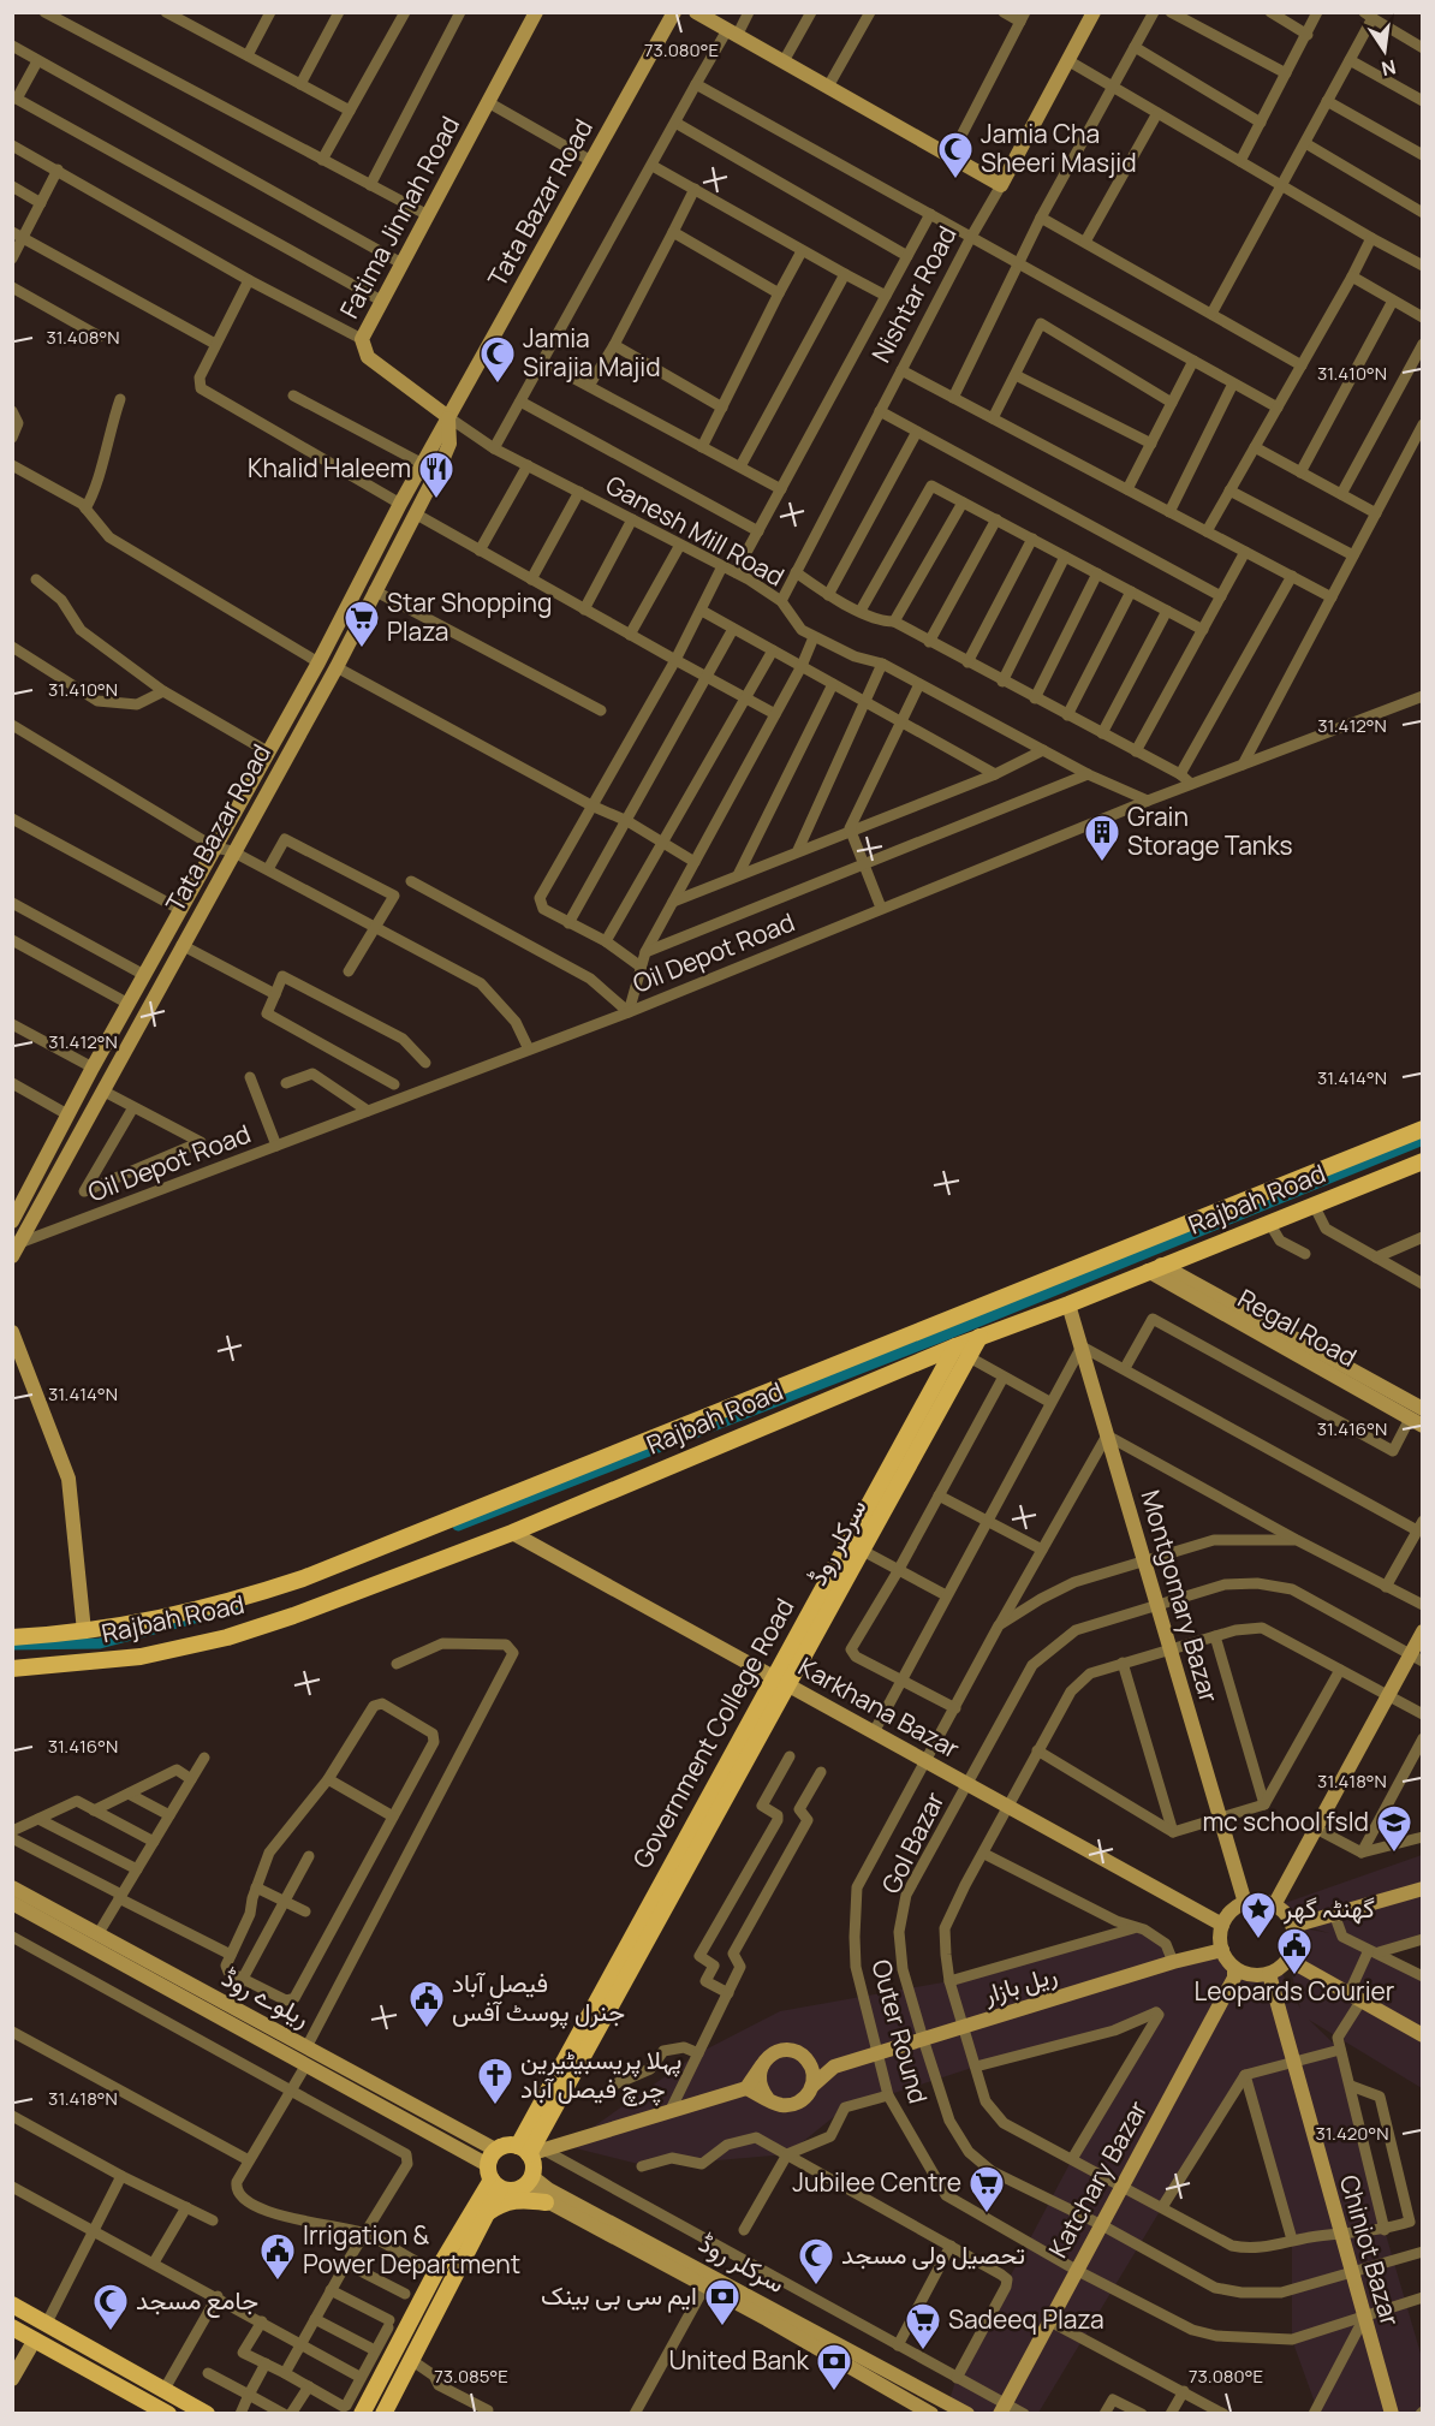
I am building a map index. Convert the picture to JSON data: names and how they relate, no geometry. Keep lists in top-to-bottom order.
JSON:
{
  "streets": {
    "main road": ["Rajbah Road", "سرکلر روڈ", "Government College Road"],
    "street": [
      "Tata Bazar Road",
      "Fatima Jinnah Road",
      "Nishtar Road",
      "Ganesh Mill Road",
      "Oil Depot Road",
      "Regal Road",
      "Montgomary Bazar",
      "Karkhana Bazar",
      "Gol Bazar",
      "ریل بازار",
      "ریلوے روڈ",
      "Outer Round",
      "Katchary Bazar",
      "Chiniot Bazar"
    ]
  },
  "crossings": [
    ["Tata Bazar Road", "Fatima Jinnah Road"],
    ["Tata Bazar Road", "Ganesh Mill Road"],
    ["Tata Bazar Road", "Oil Depot Road"],
    ["Fatima Jinnah Road", "Ganesh Mill Road"],
    ["Nishtar Road", "Ganesh Mill Road"],
    ["Ganesh Mill Road", "Oil Depot Road"],
    ["Rajbah Road", "Regal Road"],
    ["Rajbah Road", "سرکلر روڈ"],
    ["Rajbah Road", "Montgomary Bazar"],
    ["Rajbah Road", "Karkhana Bazar"],
    ["Rajbah Road", "Government College Road"],
    ["سرکلر روڈ", "Karkhana Bazar"],
    ["سرکلر روڈ", "Government College Road"],
    ["Montgomary Bazar", "Karkhana Bazar"],
    ["Montgomary Bazar", "Gol Bazar"],
    ["Montgomary Bazar", "ریل بازار"],
    ["Montgomary Bazar", "Outer Round"],
    ["Montgomary Bazar", "Katchary Bazar"],
    ["Montgomary Bazar", "Chiniot Bazar"],
    ["Karkhana Bazar", "Government College Road"],
    ["Karkhana Bazar", "Gol Bazar"],
    ["Karkhana Bazar", "ریل بازار"],
    ["Karkhana Bazar", "Outer Round"],
    ["Karkhana Bazar", "Katchary Bazar"],
    ["Karkhana Bazar", "Chiniot Bazar"],
    ["Gol Bazar", "ریل بازار"],
    ["Gol Bazar", "Katchary Bazar"],
    ["Gol Bazar", "Chiniot Bazar"],
    ["ریل بازار", "Outer Round"],
    ["ریل بازار", "Katchary Bazar"],
    ["ریل بازار", "Chiniot Bazar"],
    ["Outer Round", "Katchary Bazar"],
    ["Outer Round", "Chiniot Bazar"],
    ["Katchary Bazar", "Chiniot Bazar"]
  ],
  "places": {
    "mosque": [
      "Jamia Cha Sheeri Masjid",
      "Jamia Sirajia Majid",
      "تحصیل ولی مسجد",
      "جامع مسجد"
    ],
    "restaurant": ["Khalid Haleem"],
    "supermarket": ["Star Shopping Plaza", "Jubilee Centre", "Sadeeq Plaza"],
    "building": ["Grain Storage Tanks"],
    "school or university": ["mc school fsld"],
    "place": ["گھنٹہ گھر"],
    "public building": ["Leopards Courier", "فیصل آباد جنرل پوسٹ آفس", "Irrigation & Power Department"],
    "church": ["پہلا پریسبیٹیرین چرچ فیصل آباد"],
    "bank": ["ایم سی بی بینک", "United Bank"]
  },
  "north": "bottom",
  "coordinates": [
    "73.080°E",
    "31.408°N",
    "31.410°N",
    "31.412°N",
    "31.414°N",
    "31.416°N",
    "31.418°N",
    "31.420°N",
    "73.085°E"
  ]
}
